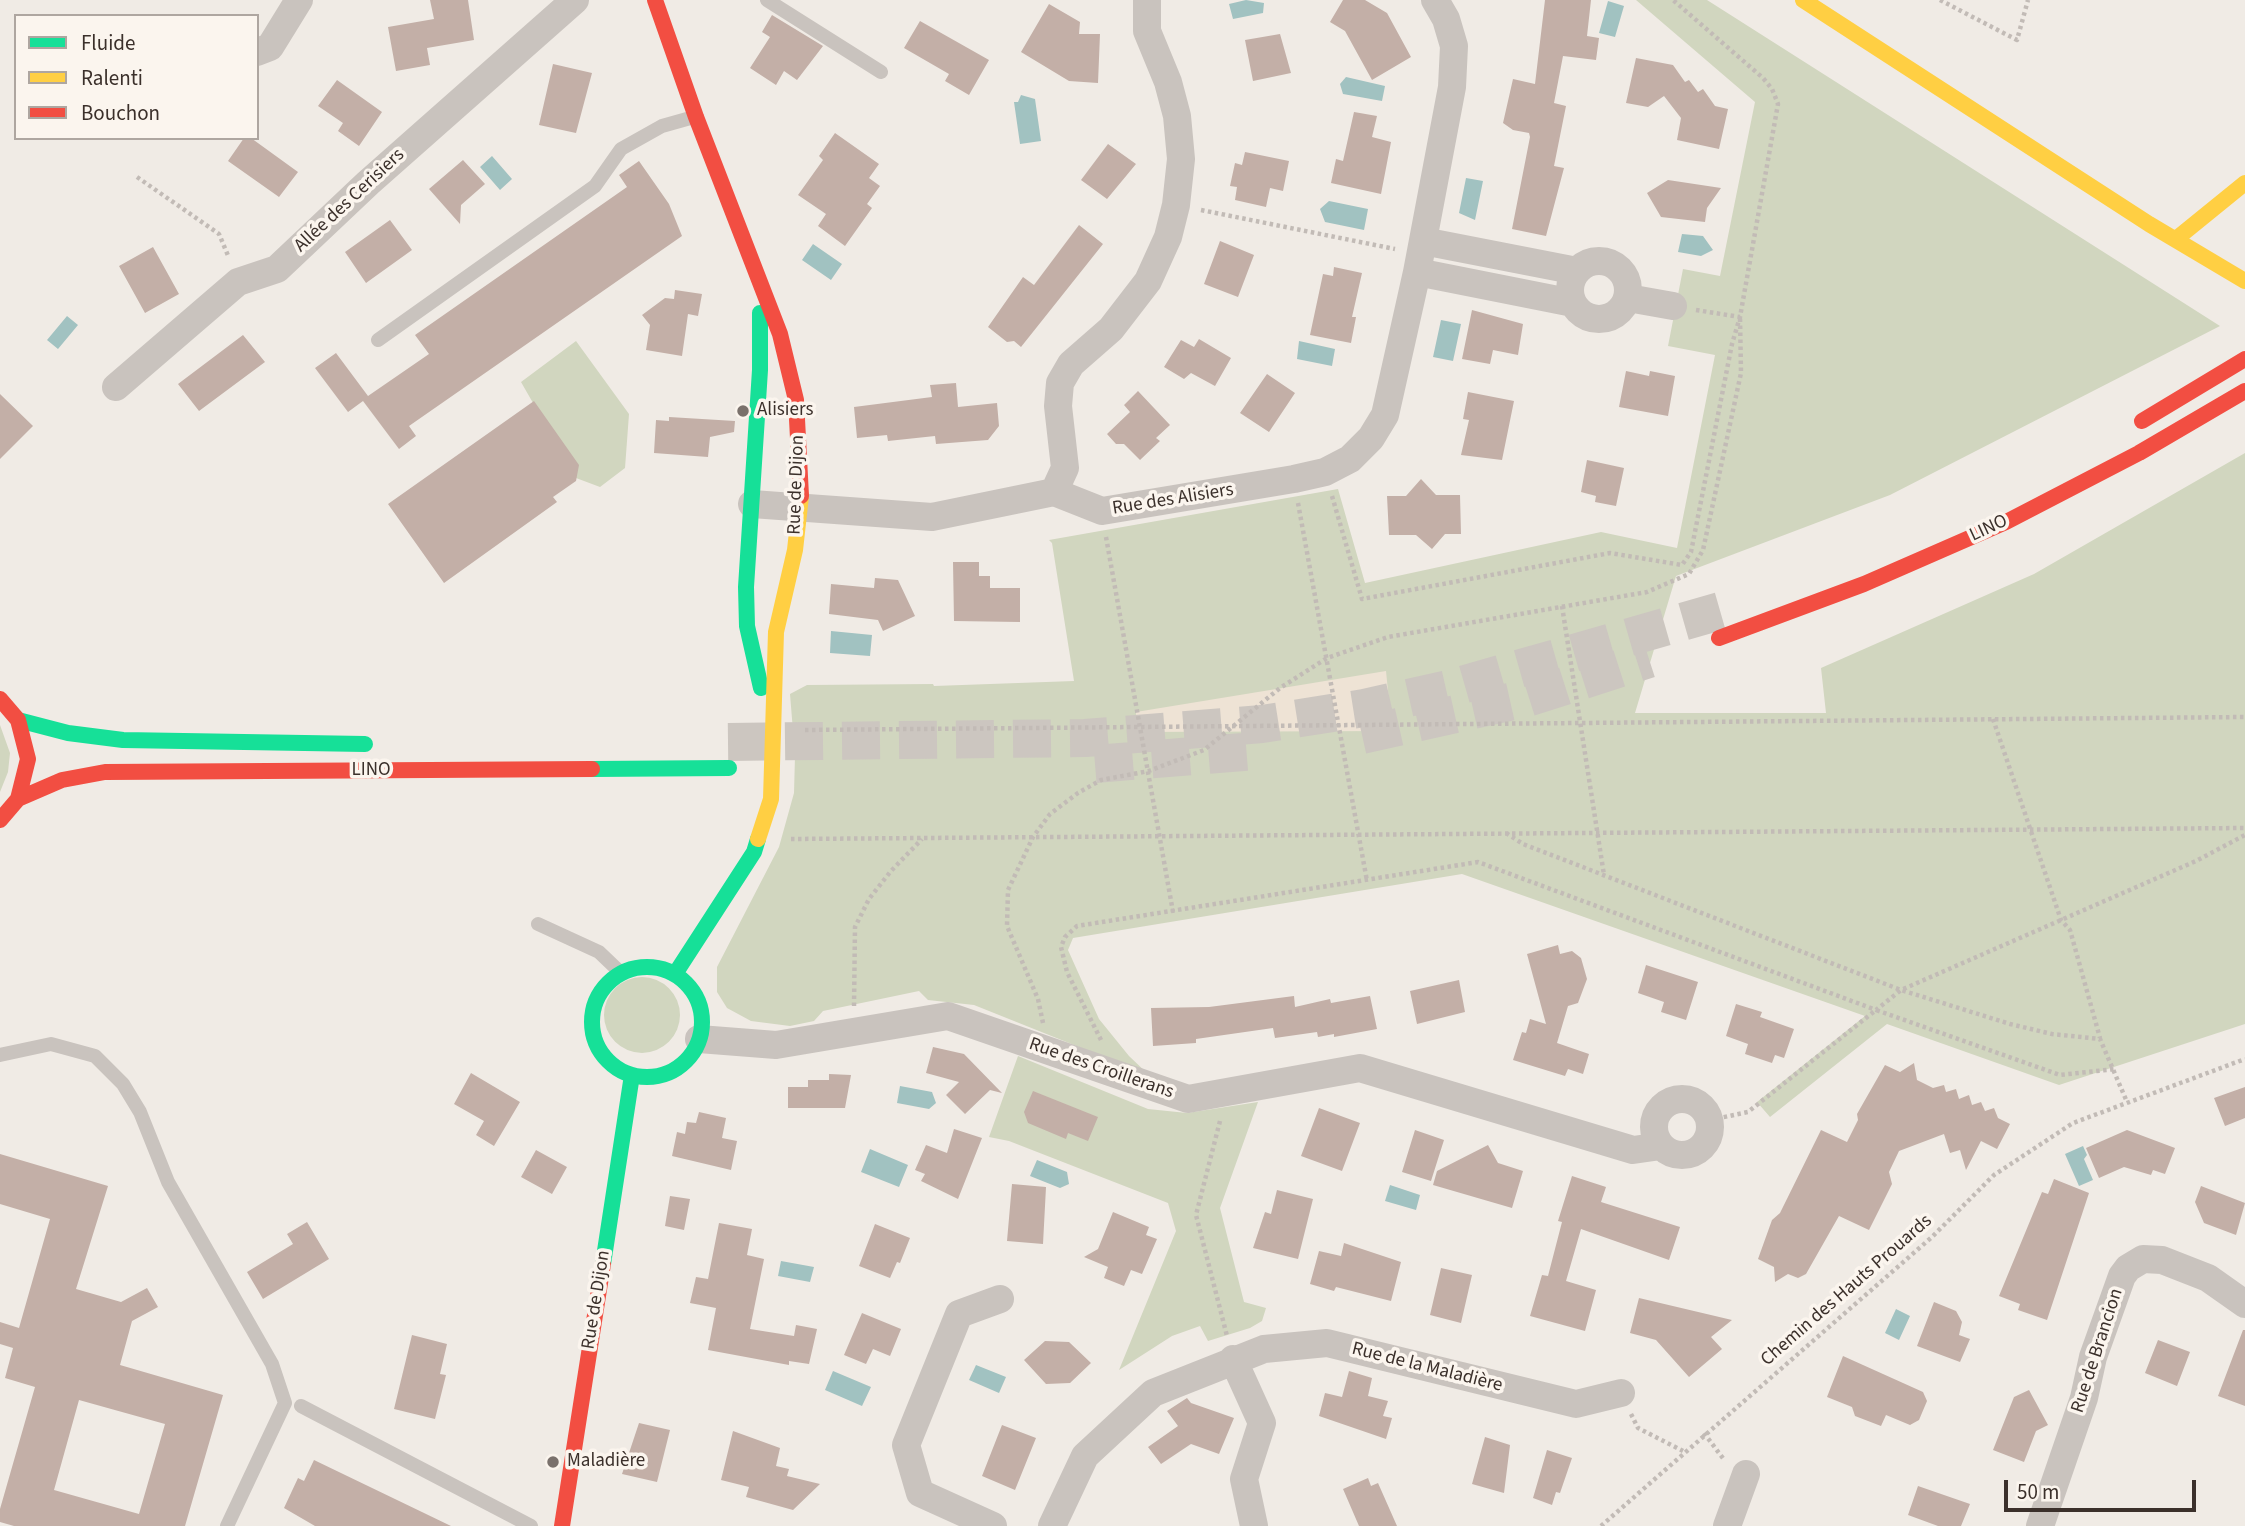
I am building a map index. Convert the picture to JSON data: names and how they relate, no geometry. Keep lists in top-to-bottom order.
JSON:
{
  "streets": {
    "main road": ["Rue de Dijon", "LINO"],
    "street": [
      "Allée des Cerisiers",
      "Rue des Alisiers",
      "Rue des Croillerans",
      "Rue de Brancion",
      "Rue de la Maladière"
    ],
    "path": ["Chemin des Hauts Prouards"]
  },
  "crossings": [
    ["Rue de Dijon", "Rue des Croillerans"]
  ],
  "places": ["Alisiers", "Maladière"],
  "legend": ["Fluide", "Ralenti", "Bouchon"],
  "scale_bar": "50 m"
}
